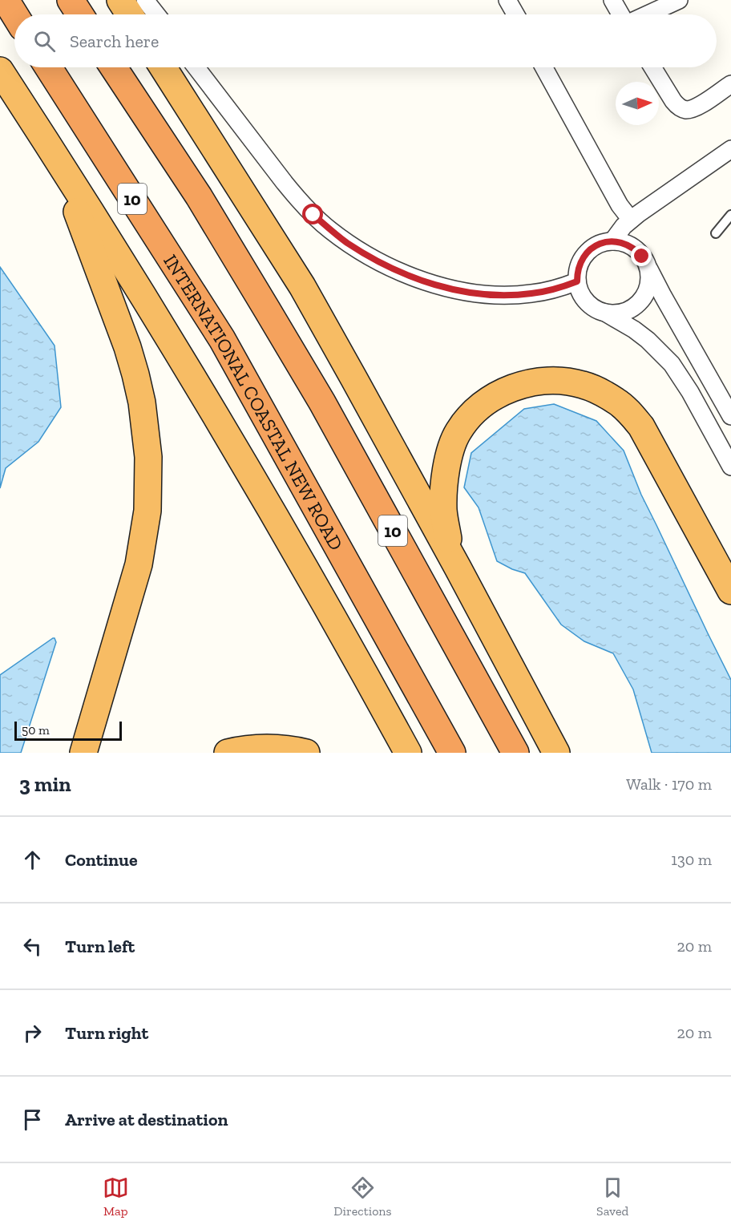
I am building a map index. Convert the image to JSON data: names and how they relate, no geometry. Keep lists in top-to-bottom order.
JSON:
{
  "streets": {
    "highway": ["10", "INTERNATIONAL COASTAL NEW ROAD"]
  },
  "scale_bar": "50 m",
  "north": "right",
  "page": {
    "search": "Search here",
    "scale": "50 m",
    "heading": ["3 min", "Walk · 170 m"],
    "list": [
      ["Continue", "130 m"],
      ["Turn left", "20 m"],
      ["Turn right", "20 m"],
      "Arrive at destination"
    ],
    "nav": ["Map", "Directions", "Saved"]
  }
}
